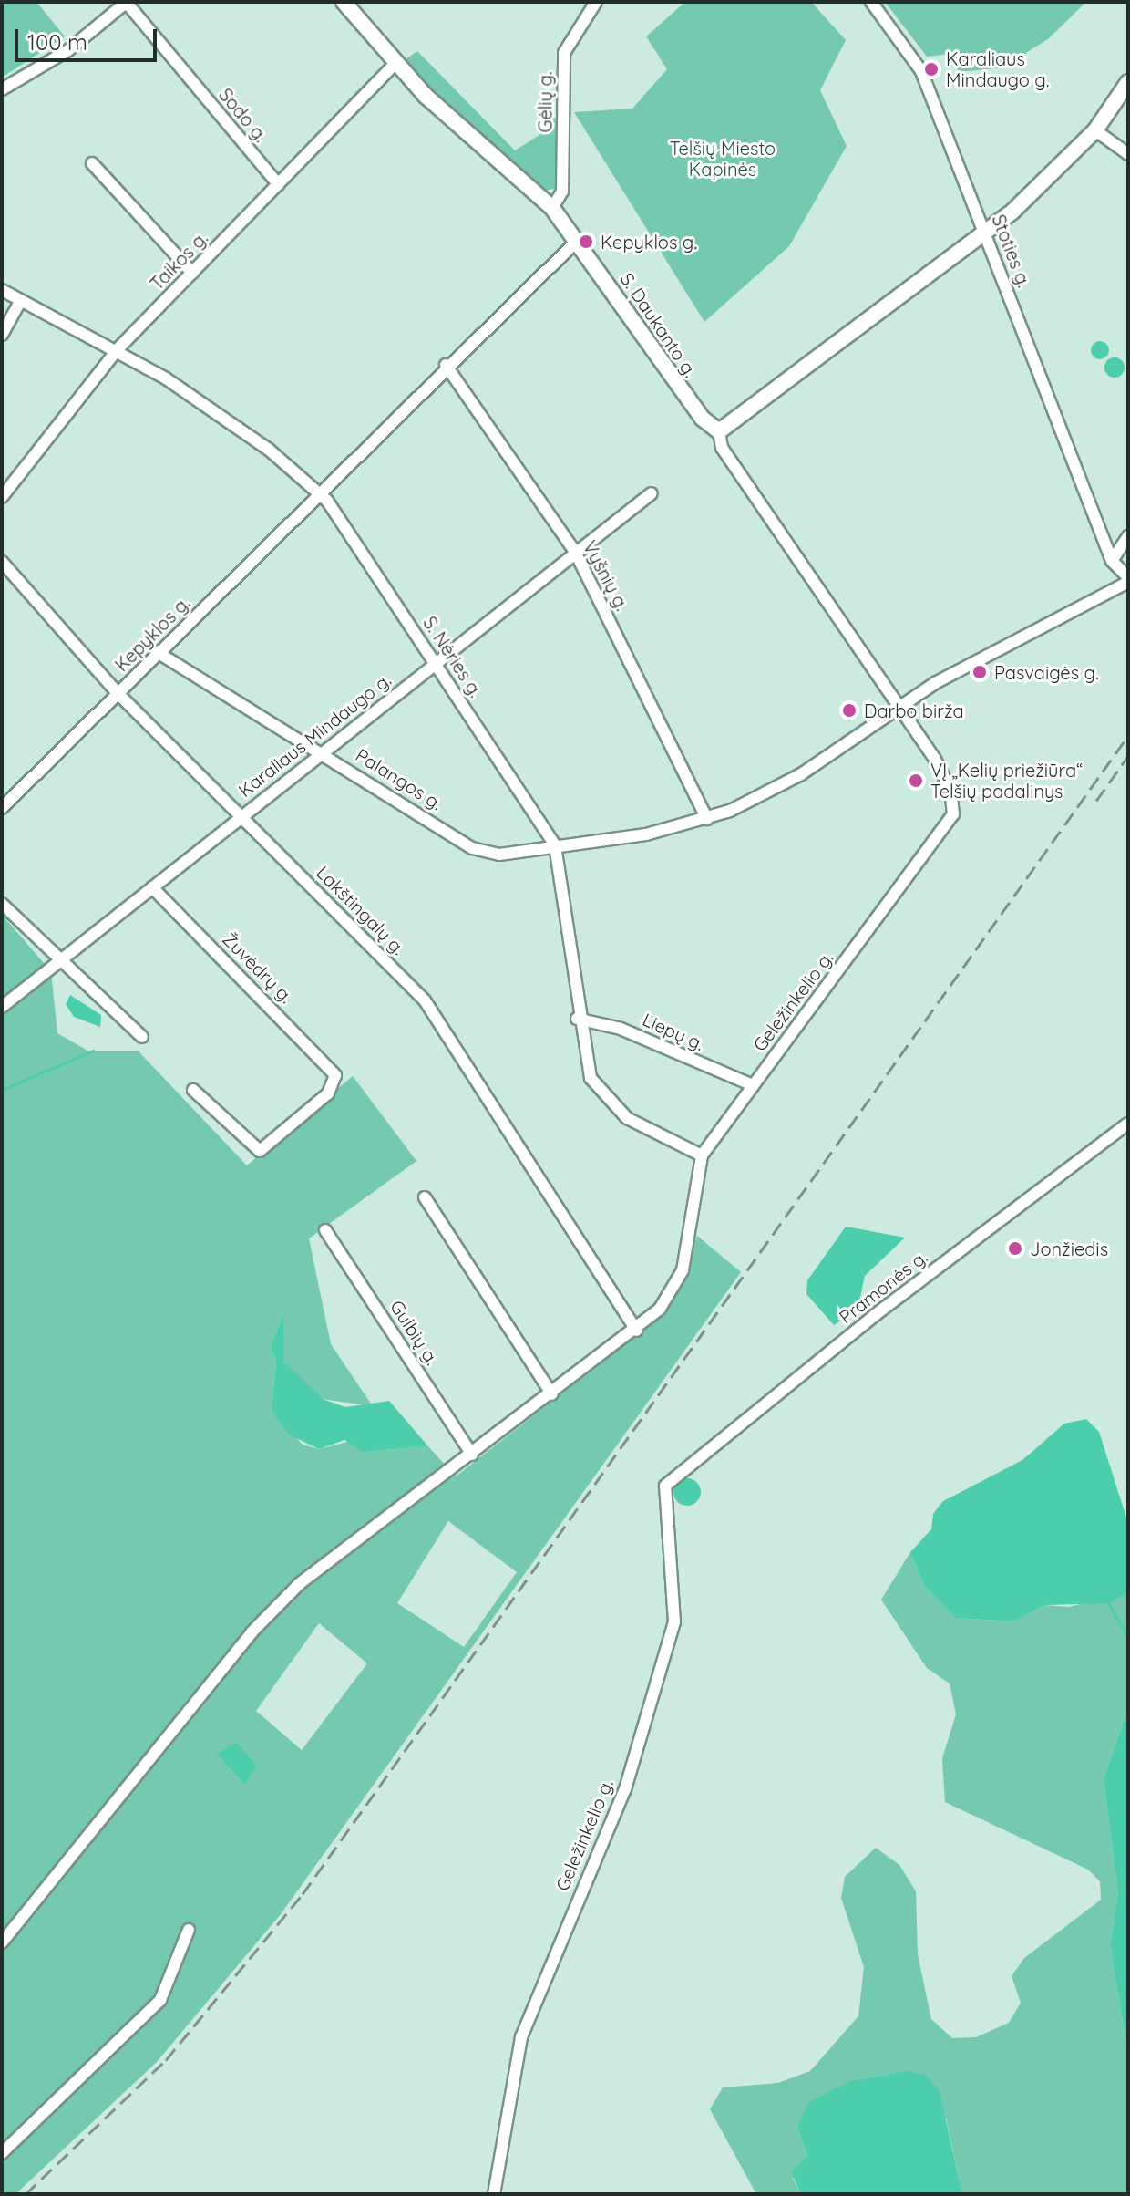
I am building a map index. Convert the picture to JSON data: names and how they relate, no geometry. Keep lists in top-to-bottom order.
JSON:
{
  "streets": {
    "main road": ["S. Daukanto g."],
    "street": [
      "Gėlių g.",
      "Sodo g.",
      "Stoties g.",
      "Taikos g.",
      "Vyšnių g.",
      "Kepyklos g.",
      "S. Nėries g.",
      "Karaliaus Mindaugo g.",
      "Palangos g.",
      "Lakštingalų g.",
      "Žuvėdrų g.",
      "Geležinkelio g.",
      "Liepų g.",
      "Pramonės g.",
      "Gulbių g."
    ]
  },
  "crossings": [
    ["Gėlių g.", "S. Daukanto g."],
    ["Sodo g.", "Taikos g."],
    ["Taikos g.", "S. Daukanto g."],
    ["Taikos g.", "S. Nėries g."],
    ["S. Daukanto g.", "Kepyklos g."],
    ["S. Daukanto g.", "Geležinkelio g."],
    ["Vyšnių g.", "Kepyklos g."],
    ["Vyšnių g.", "Karaliaus Mindaugo g."],
    ["Kepyklos g.", "S. Nėries g."],
    ["Kepyklos g.", "Palangos g."],
    ["Kepyklos g.", "Lakštingalų g."],
    ["S. Nėries g.", "Karaliaus Mindaugo g."],
    ["S. Nėries g.", "Palangos g."],
    ["S. Nėries g.", "Geležinkelio g."],
    ["S. Nėries g.", "Liepų g."],
    ["Karaliaus Mindaugo g.", "Palangos g."],
    ["Karaliaus Mindaugo g.", "Lakštingalų g."],
    ["Karaliaus Mindaugo g.", "Žuvėdrų g."],
    ["Lakštingalų g.", "Geležinkelio g."],
    ["Geležinkelio g.", "Liepų g."],
    ["Geležinkelio g.", "Pramonės g."],
    ["Geležinkelio g.", "Gulbių g."]
  ],
  "parks": ["Telšių Miesto Kapinės"],
  "places": [
    "Karaliaus Mindaugo g.",
    "Kepyklos g.",
    "Pasvaigės g.",
    "Darbo birža",
    "VĮ „Kelių priežiūra“ Telšių padalinys",
    "Jonžiedis"
  ],
  "scale_bar": "100 m"
}
